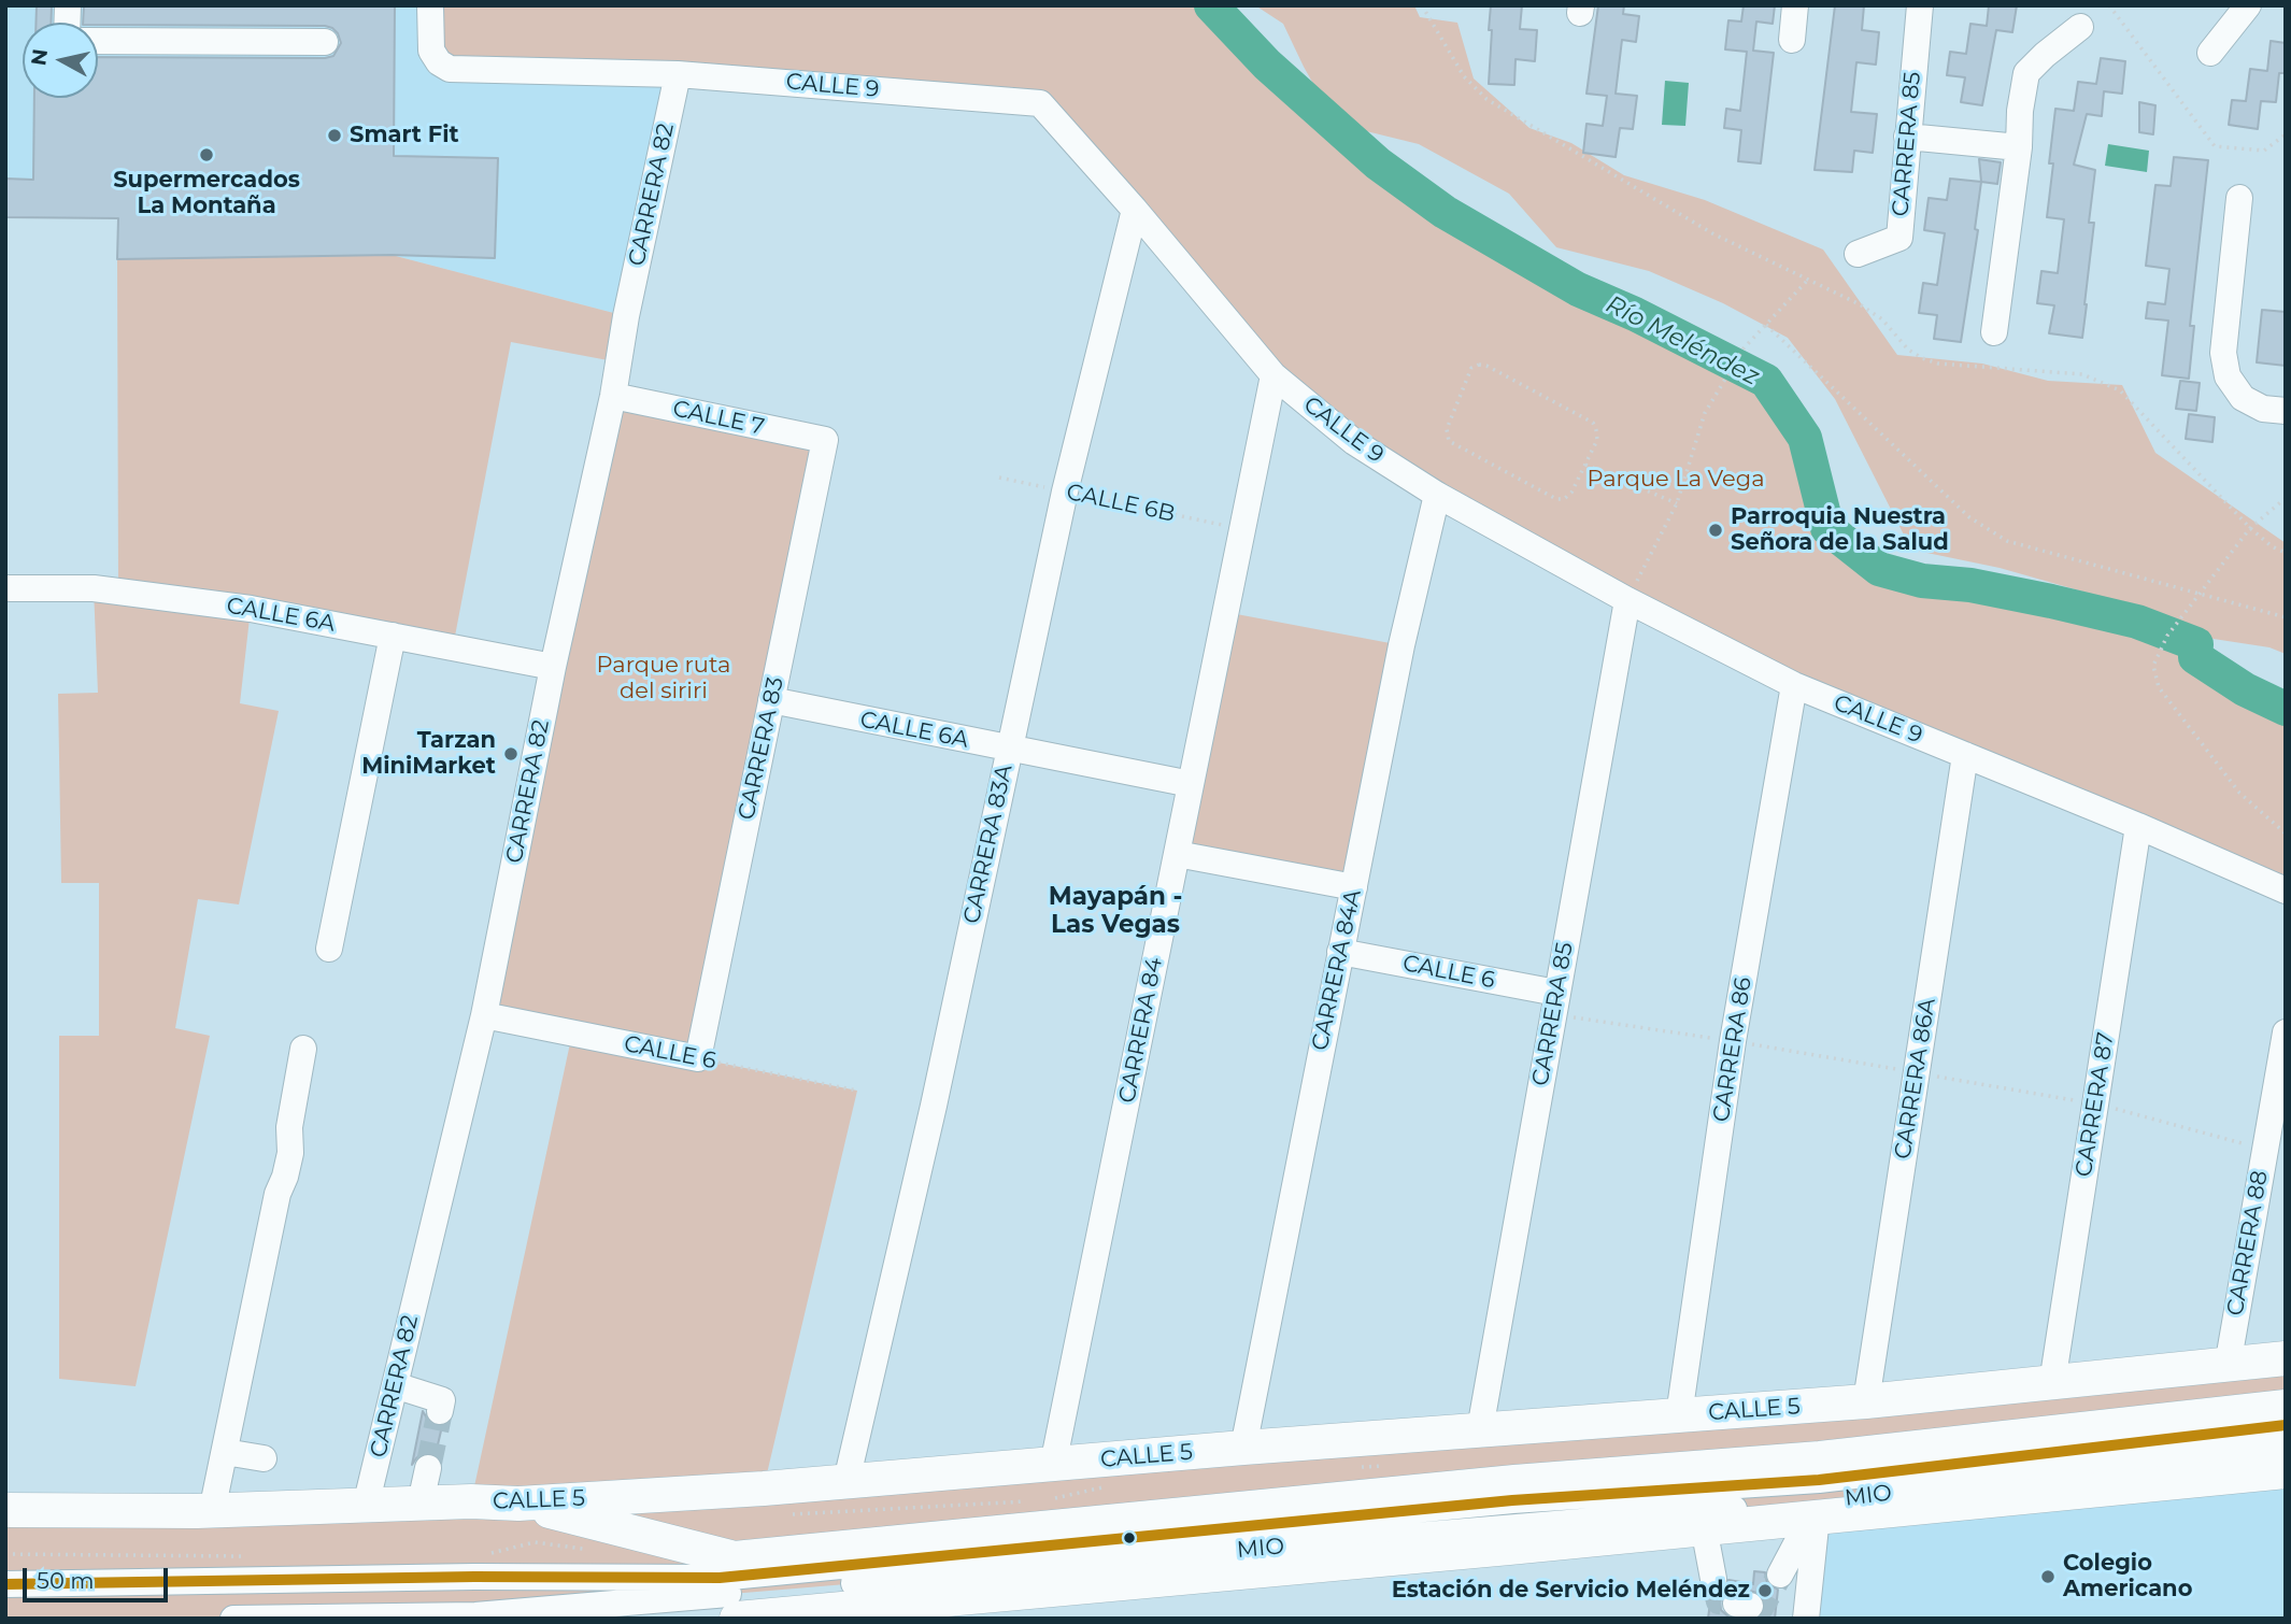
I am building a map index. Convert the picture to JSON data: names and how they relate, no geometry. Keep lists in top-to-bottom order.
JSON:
{
  "streets": {
    "main road": ["CALLE 5"],
    "street": [
      "CALLE 9",
      "CARRERA 85",
      "CARRERA 82",
      "CALLE 7",
      "CALLE 6A",
      "CARRERA 83",
      "CARRERA 83A",
      "CARRERA 84A",
      "CALLE 6",
      "CARRERA 84",
      "CARRERA 86",
      "CARRERA 86A",
      "CARRERA 87",
      "CARRERA 88",
      "MIO"
    ],
    "path": ["CALLE 6B"]
  },
  "crossings": [
    ["CALLE 9", "CARRERA 85"],
    ["CALLE 9", "CARRERA 82"],
    ["CALLE 9", "CARRERA 83A"],
    ["CALLE 9", "CARRERA 84A"],
    ["CALLE 9", "CARRERA 84"],
    ["CALLE 9", "CARRERA 86"],
    ["CALLE 9", "CARRERA 86A"],
    ["CALLE 9", "CARRERA 87"],
    ["CARRERA 85", "CALLE 6"],
    ["CARRERA 85", "CALLE 5"],
    ["CARRERA 82", "CALLE 7"],
    ["CARRERA 82", "CALLE 6A"],
    ["CARRERA 82", "CALLE 6"],
    ["CARRERA 82", "CALLE 5"],
    ["CALLE 7", "CARRERA 83"],
    ["CALLE 6B", "CARRERA 83A"],
    ["CALLE 6B", "CARRERA 84"],
    ["CALLE 6A", "CARRERA 83"],
    ["CALLE 6A", "CARRERA 83A"],
    ["CALLE 6A", "CARRERA 84"],
    ["CARRERA 83", "CALLE 6"],
    ["CARRERA 83A", "CALLE 5"],
    ["CARRERA 84A", "CALLE 6"],
    ["CARRERA 84A", "CALLE 5"],
    ["CARRERA 84", "CALLE 5"],
    ["CARRERA 86", "CALLE 5"],
    ["CARRERA 86A", "CALLE 5"],
    ["CARRERA 87", "CALLE 5"],
    ["CARRERA 88", "CALLE 5"]
  ],
  "districts": ["Mayapán - Las Vegas"],
  "water": ["Río Meléndez"],
  "parks": ["Parque La Vega", "Parque ruta del siriri"],
  "places": [
    "Smart Fit",
    "Supermercados La Montaña",
    "Parroquia Nuestra Señora de la Salud",
    "Tarzan MiniMarket",
    "Colegio Americano",
    "Estación de Servicio Meléndez"
  ],
  "scale_bar": "50 m",
  "north": "left"
}
